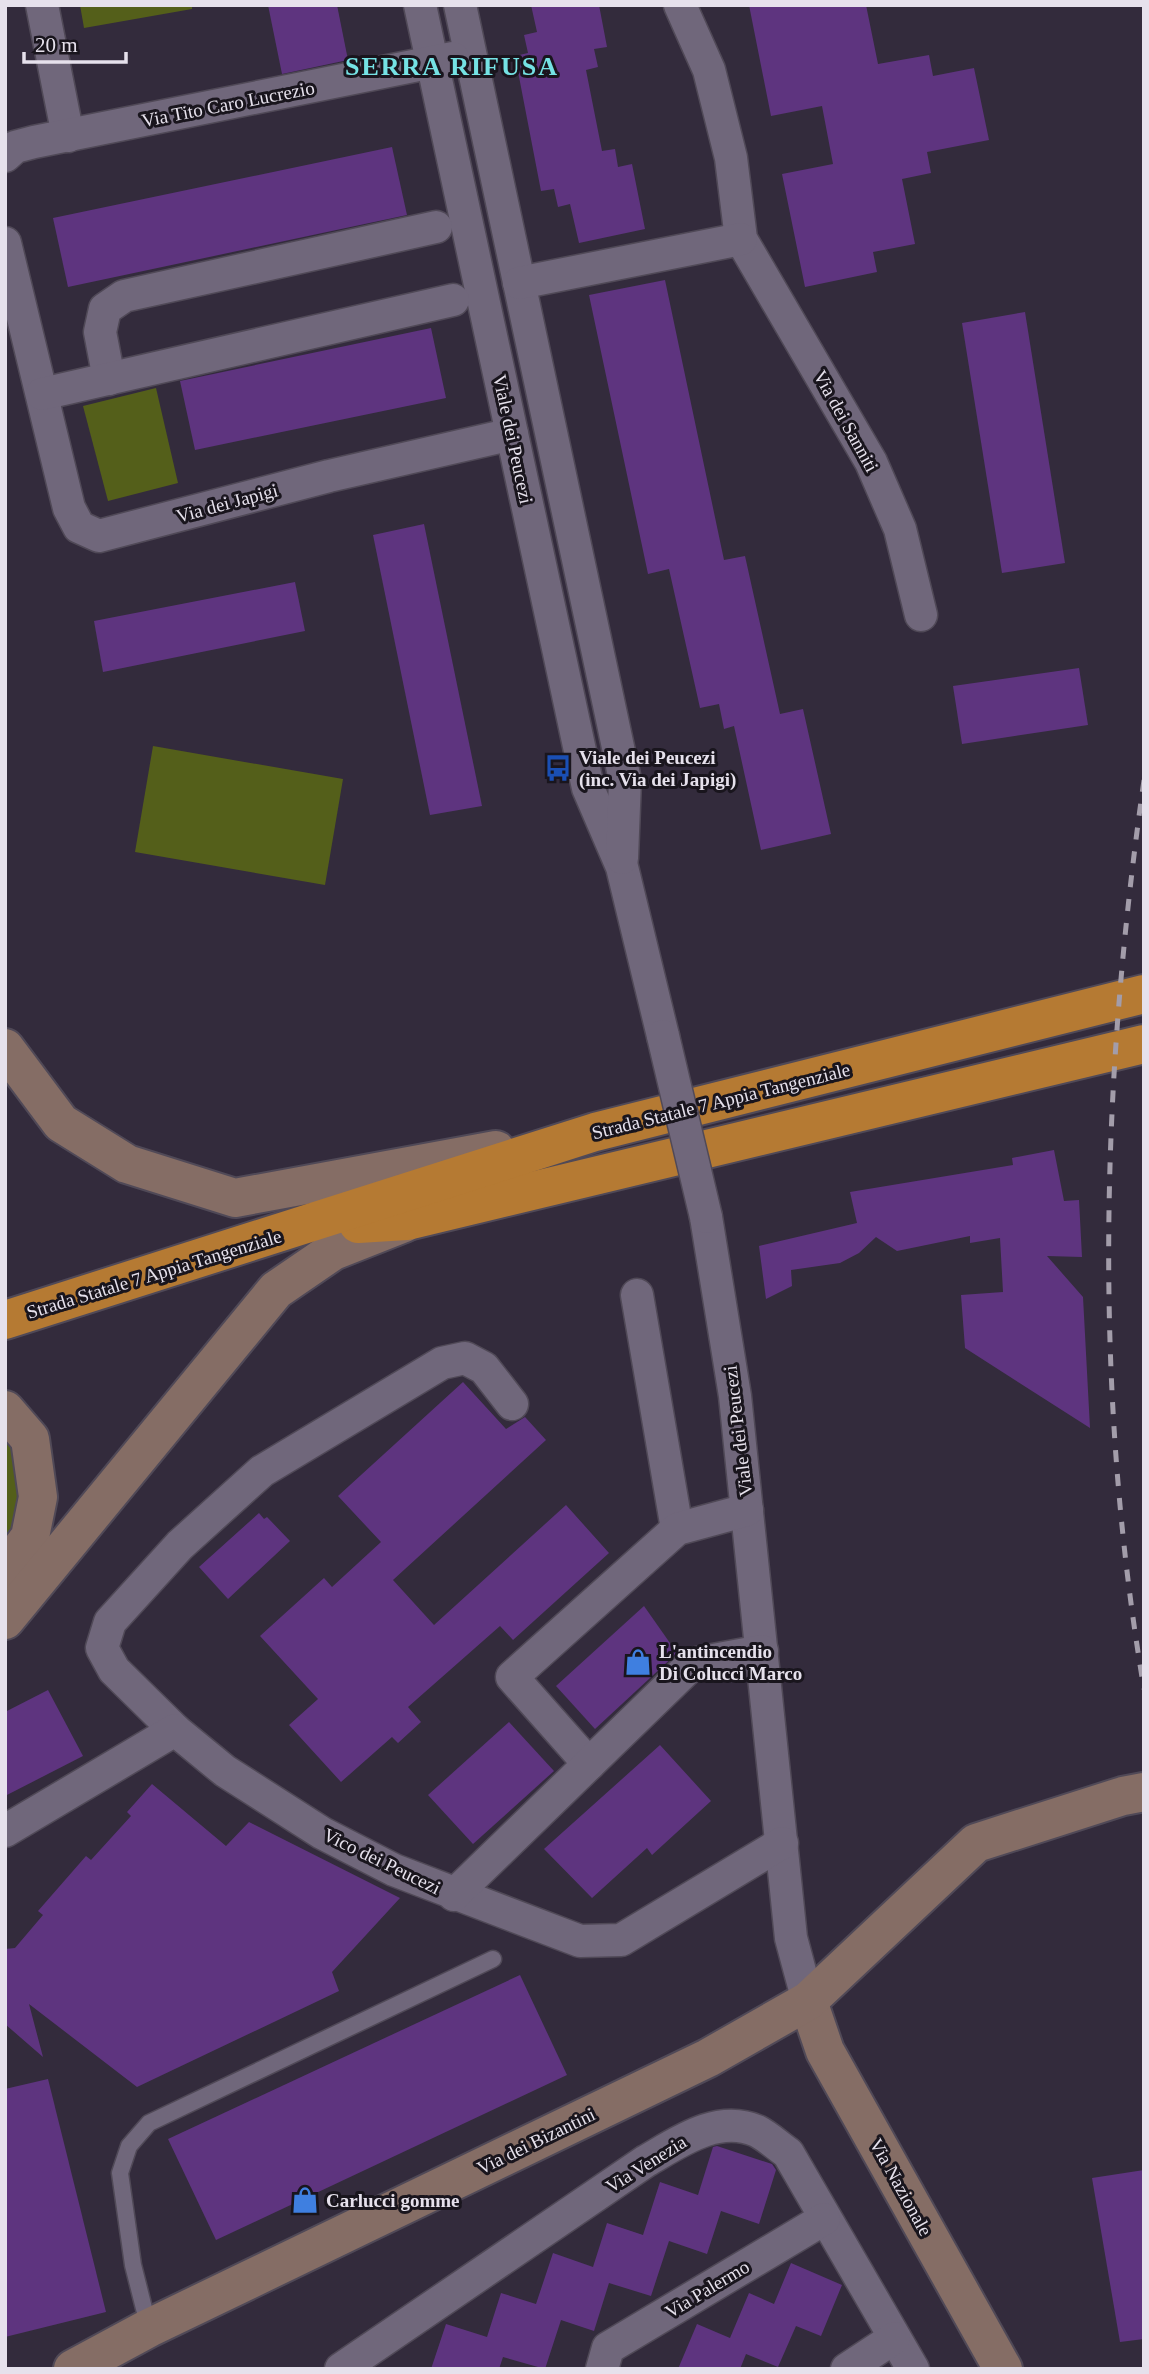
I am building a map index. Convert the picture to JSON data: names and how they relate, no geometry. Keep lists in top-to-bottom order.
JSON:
{
  "streets": {
    "highway": ["Strada Statale 7 Appia Tangenziale"],
    "street": [
      "Via Tito Caro Lucrezio",
      "Via dei Sanniti",
      "Viale dei Peucezi",
      "Via dei Japigi",
      "Vico dei Peucezi",
      "Via dei Bizantini",
      "Via Venezia",
      "Via Nazionale",
      "Via Palermo"
    ]
  },
  "crossings": [
    ["Via Tito Caro Lucrezio", "Viale dei Peucezi"],
    ["Viale dei Peucezi", "Via dei Japigi"],
    ["Viale dei Peucezi", "Vico dei Peucezi"],
    ["Viale dei Peucezi", "Via dei Bizantini"],
    ["Viale dei Peucezi", "Via Nazionale"],
    ["Via dei Bizantini", "Via Nazionale"],
    ["Via Venezia", "Via Palermo"]
  ],
  "districts": ["SERRA RIFUSA"],
  "places": {
    "bus stop": ["Viale dei Peucezi (inc. Via dei Japigi)"],
    "shop": ["L'antincendio Di Colucci Marco", "Carlucci gomme"]
  },
  "scale_bar": "20 m"
}
